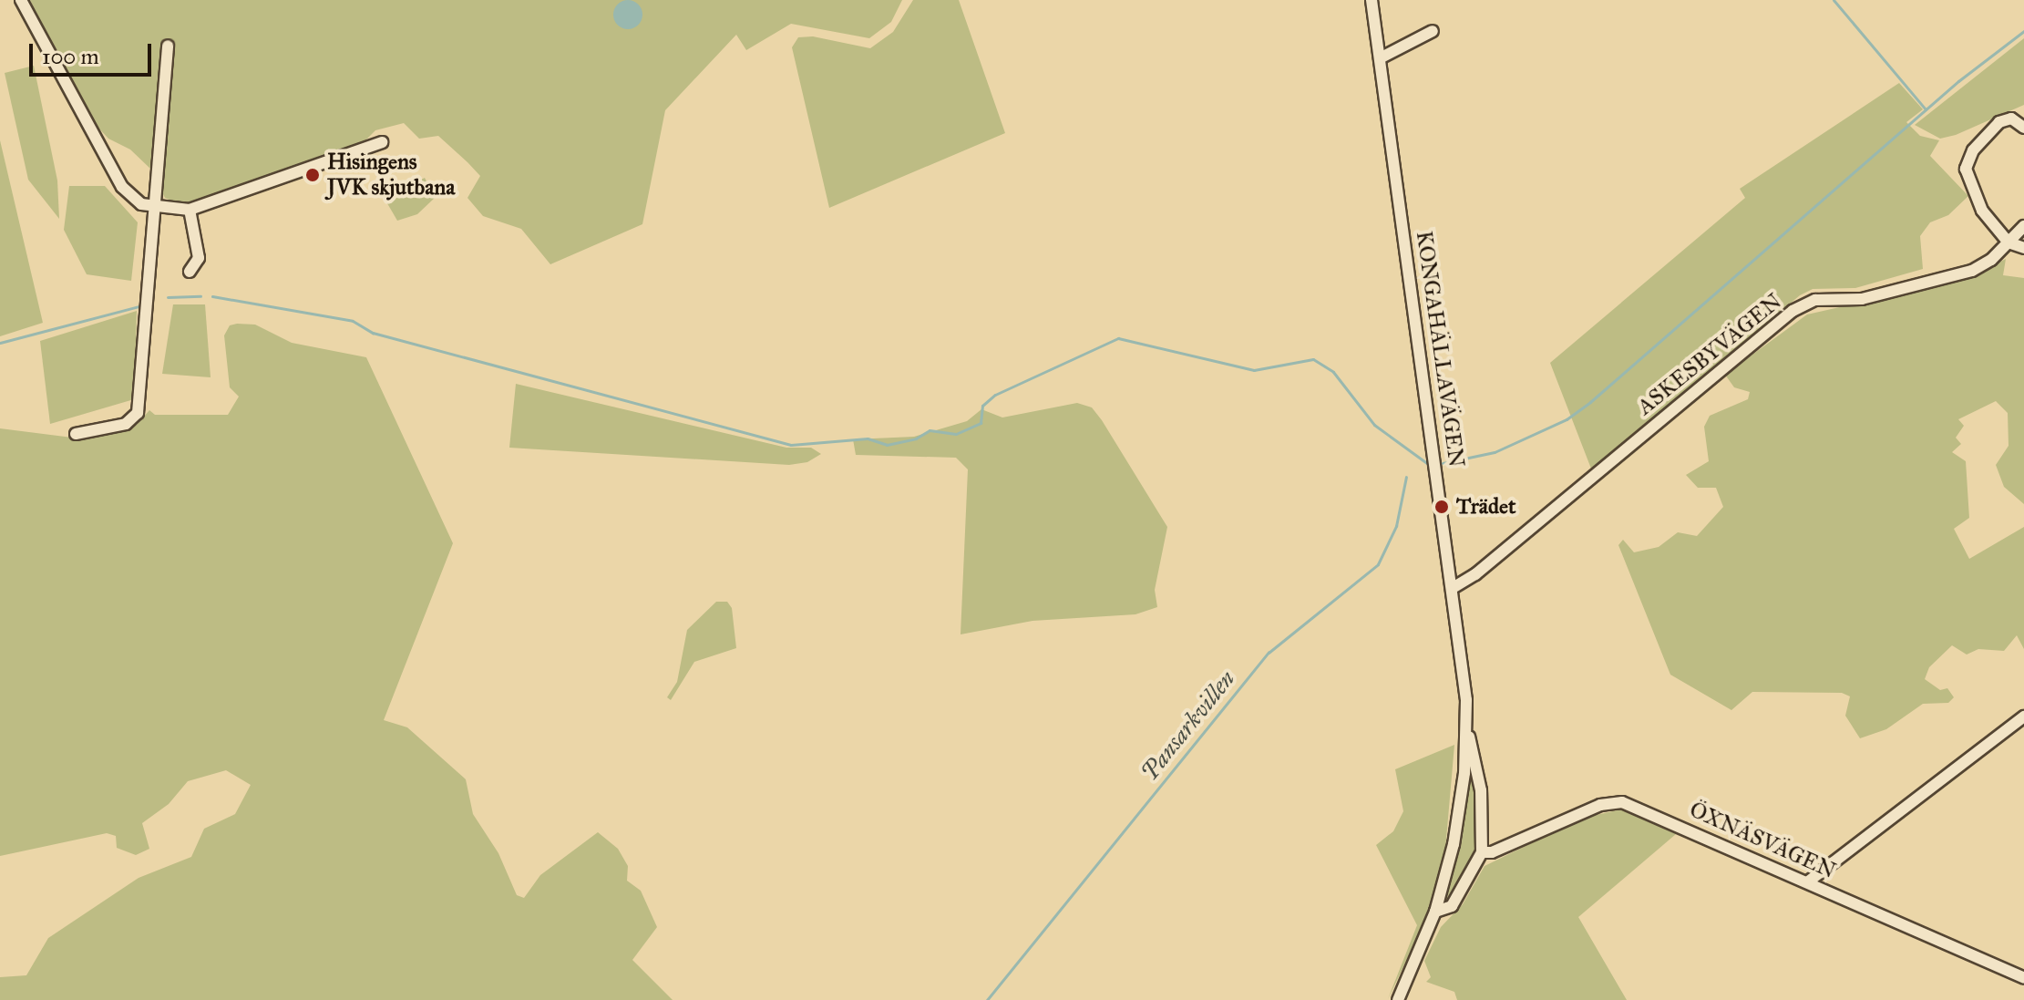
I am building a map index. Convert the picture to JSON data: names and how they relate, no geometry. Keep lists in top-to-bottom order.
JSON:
{
  "streets": {
    "street": ["KONGAHÄLLAVÄGEN", "ASKESBYVÄGEN", "ÖXNÄSVÄGEN"]
  },
  "crossings": [
    ["KONGAHÄLLAVÄGEN", "ASKESBYVÄGEN"]
  ],
  "water": ["Pansarkvillen"],
  "places": ["Hisingens JVK skjutbana", "Trädet"],
  "scale_bar": "100 m"
}
